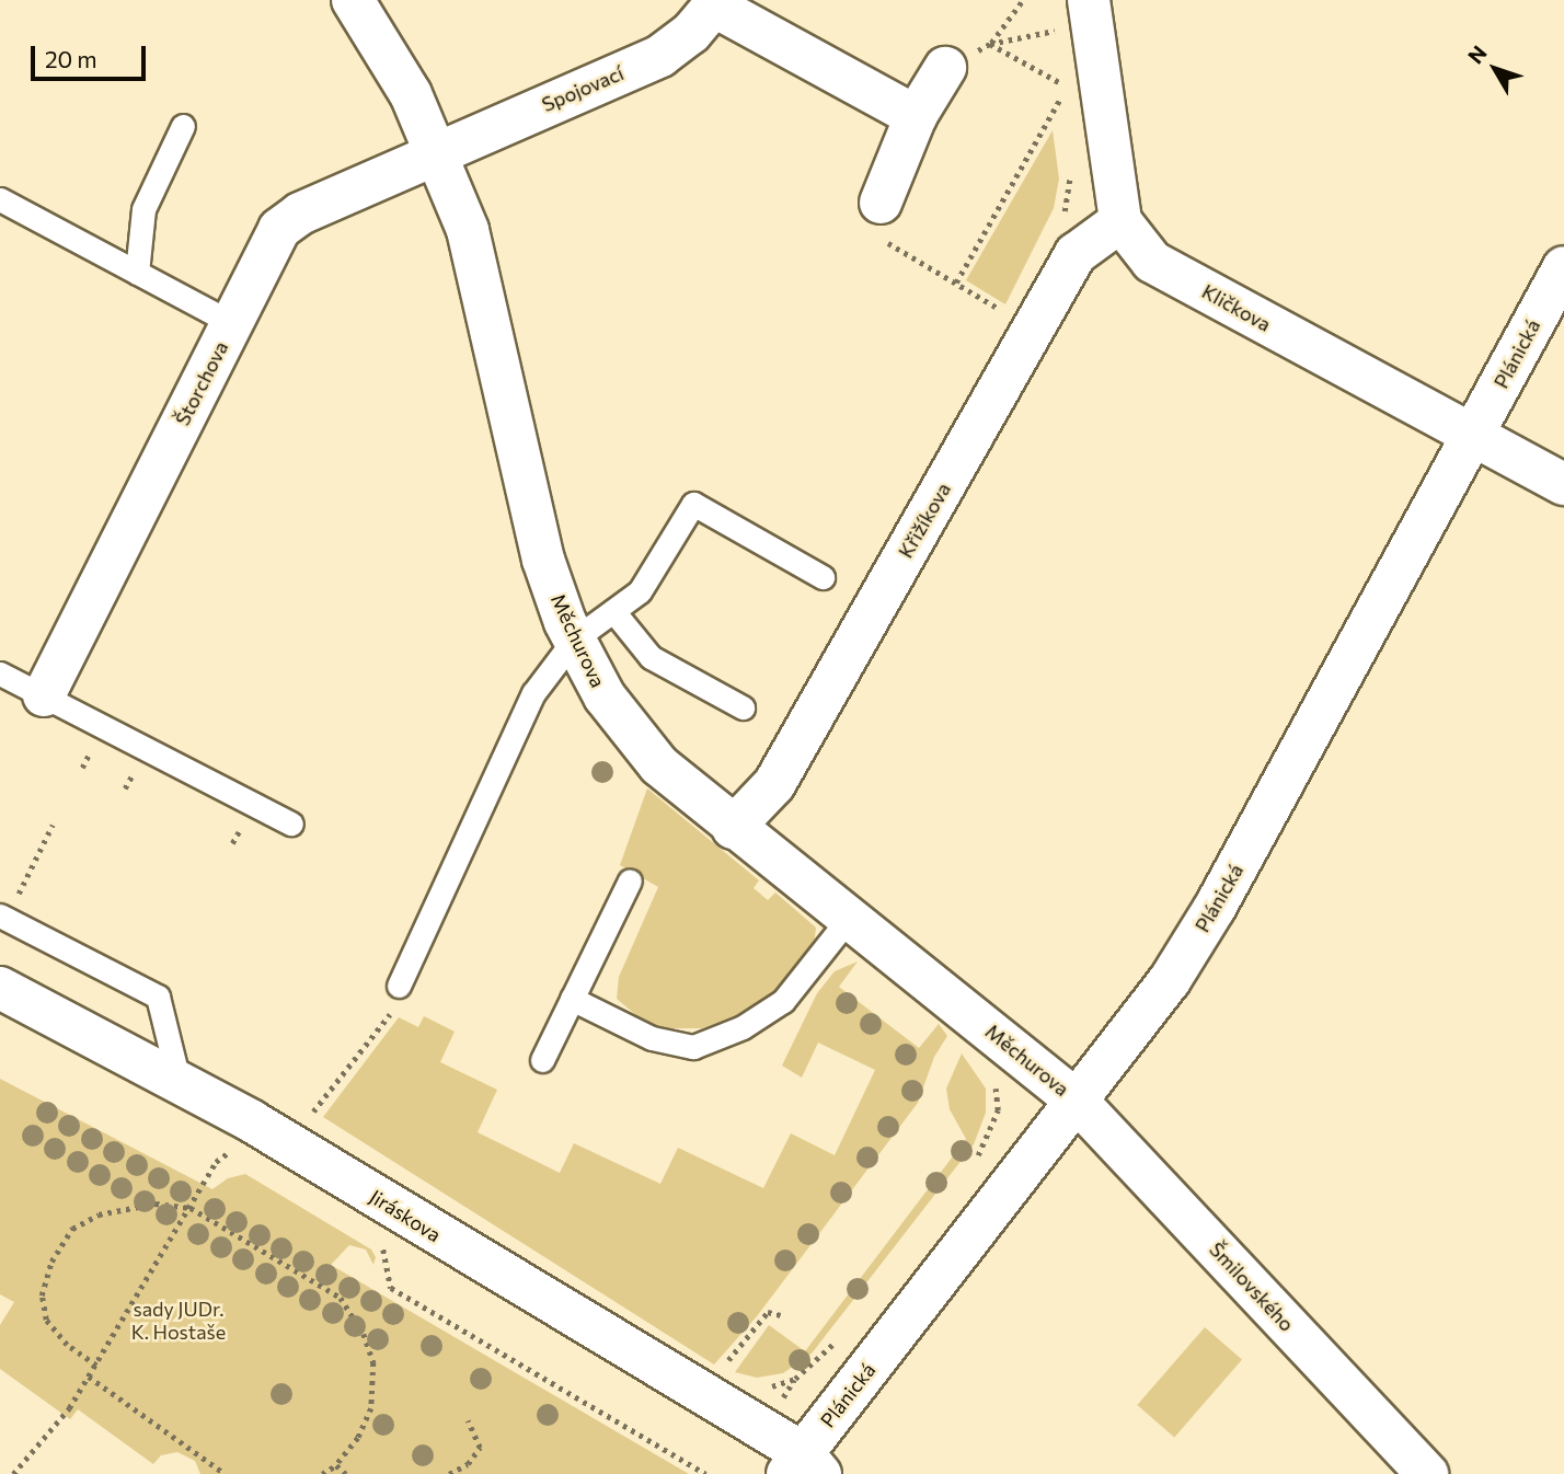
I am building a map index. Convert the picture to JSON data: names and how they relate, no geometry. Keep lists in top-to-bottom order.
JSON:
{
  "streets": {
    "street": [
      "Spojovací",
      "Kličkova",
      "Plánická",
      "Štorchova",
      "Křižíkova",
      "Měchurova",
      "Jiráskova",
      "Šmilovského"
    ]
  },
  "crossings": [
    ["Spojovací", "Štorchova"],
    ["Spojovací", "Měchurova"],
    ["Kličkova", "Plánická"],
    ["Kličkova", "Křižíkova"],
    ["Plánická", "Měchurova"],
    ["Plánická", "Jiráskova"],
    ["Plánická", "Šmilovského"],
    ["Štorchova", "Měchurova"],
    ["Křižíkova", "Měchurova"],
    ["Měchurova", "Šmilovského"]
  ],
  "parks": ["sady JUDr. K. Hostaše"],
  "scale_bar": "20 m",
  "north": "top left"
}
